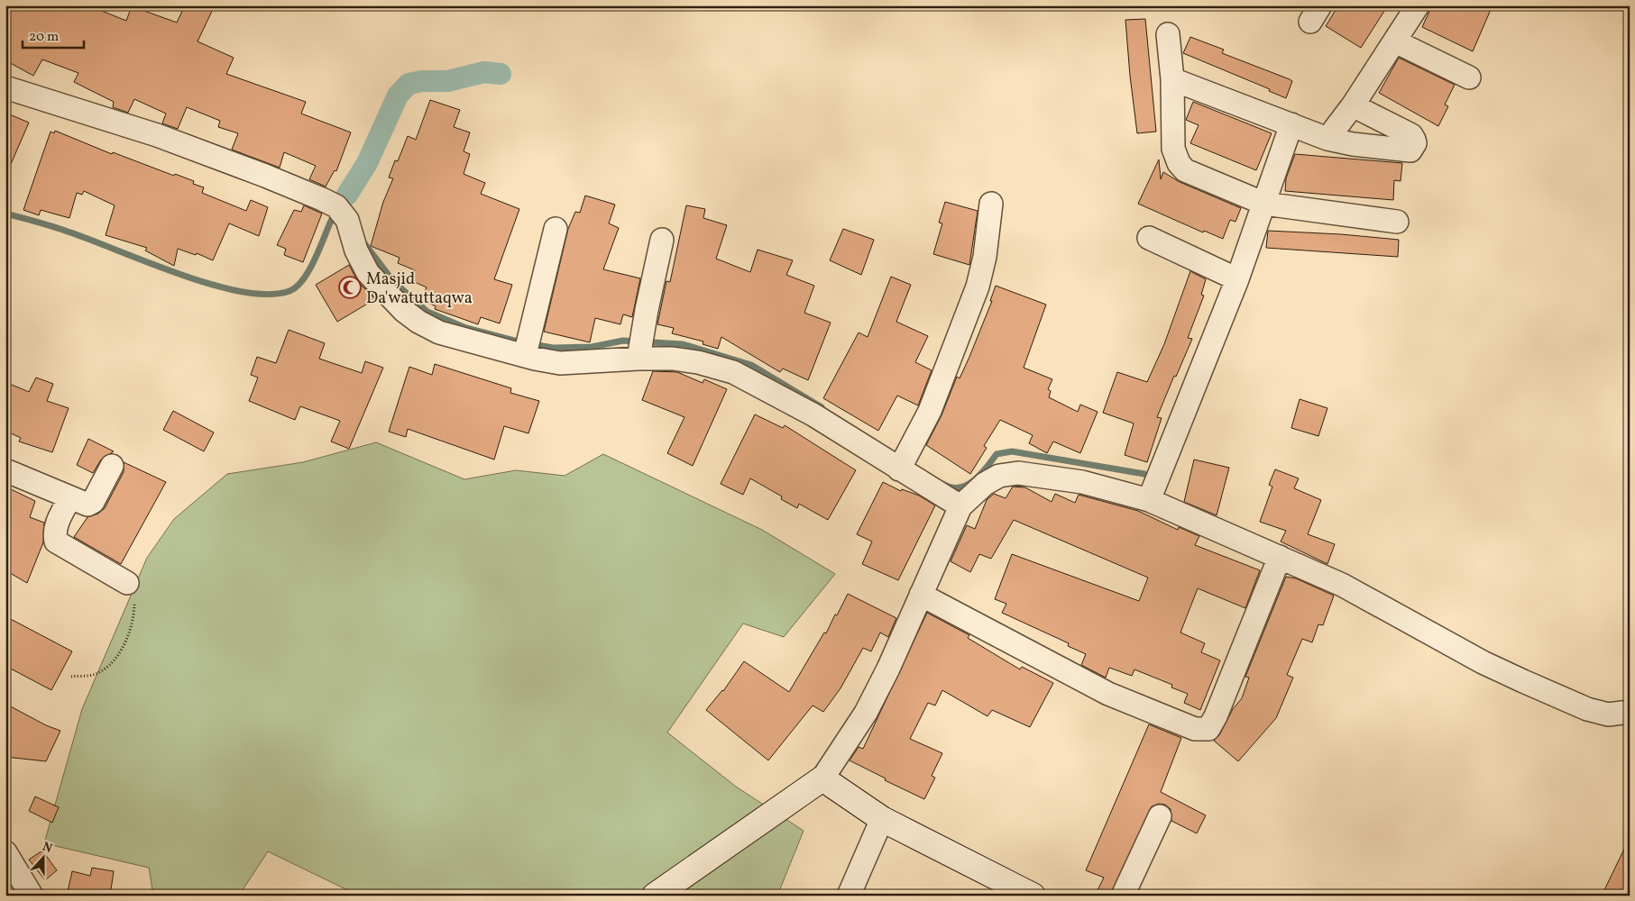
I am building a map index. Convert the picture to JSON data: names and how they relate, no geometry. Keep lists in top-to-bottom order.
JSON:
{
  "places": {
    "mosque": ["Masjid Da'watuttaqwa"]
  },
  "scale_bar": "20 m",
  "north": "top"
}
